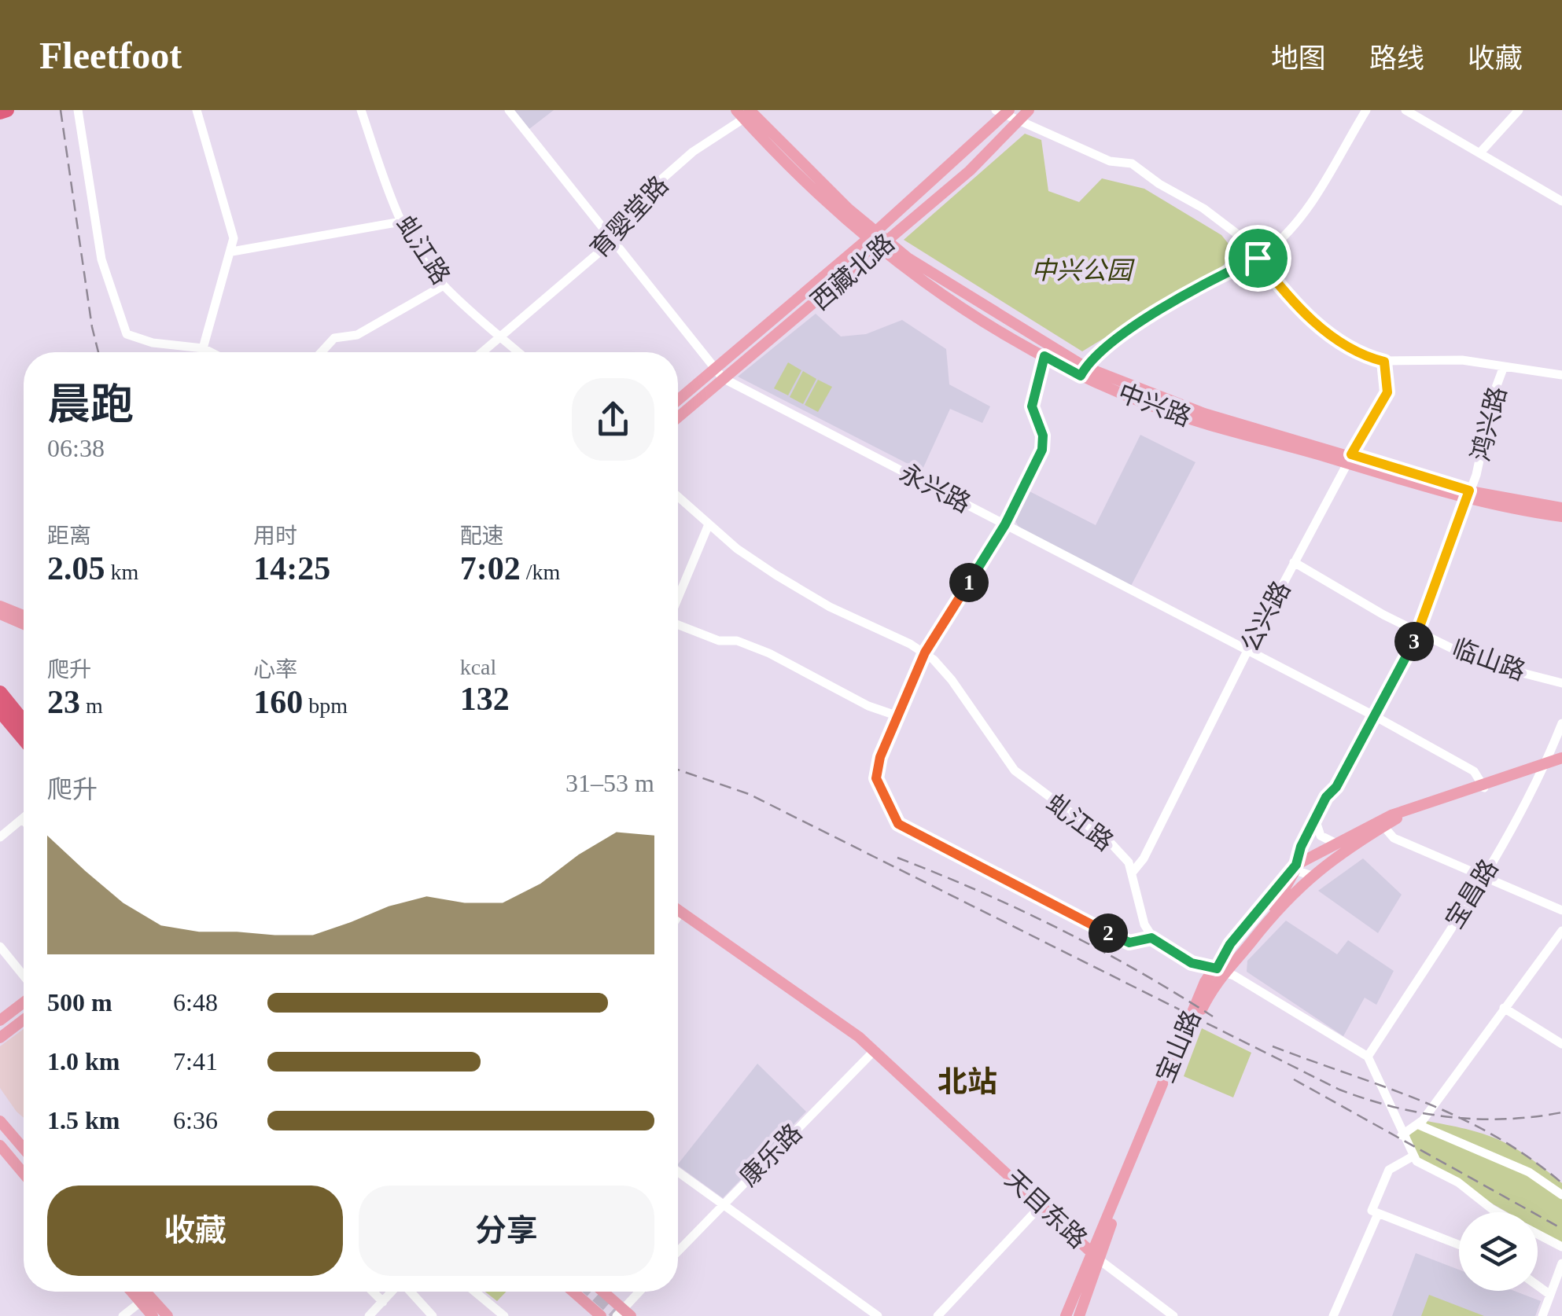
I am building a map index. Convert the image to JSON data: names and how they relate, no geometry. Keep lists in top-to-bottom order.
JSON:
{
  "streets": {
    "main road": [
      "西藏北路",
      "中兴路",
      "宝山路",
      "天目东路"
    ],
    "street": [
      "育婴堂路",
      "虬江路",
      "鸿兴路",
      "永兴路",
      "公兴路",
      "临山路",
      "宝昌路",
      "康乐路"
    ]
  },
  "crossings": [
    ["育婴堂路", "虬江路"],
    ["育婴堂路", "中兴路"],
    ["育婴堂路", "永兴路"],
    ["虬江路", "公兴路"],
    ["西藏北路", "中兴路"],
    ["西藏北路", "永兴路"],
    ["中兴路", "鸿兴路"],
    ["中兴路", "公兴路"],
    ["鸿兴路", "永兴路"],
    ["鸿兴路", "临山路"],
    ["鸿兴路", "宝山路"],
    ["永兴路", "公兴路"],
    ["永兴路", "宝山路"],
    ["公兴路", "临山路"],
    ["宝昌路", "宝山路"],
    ["宝山路", "天目东路"],
    ["康乐路", "天目东路"]
  ],
  "districts": ["北站"],
  "parks": ["中兴公园"],
  "page": {
    "header": "Fleetfoot",
    "nav": ["地图", "路线", "收藏"],
    "heading": ["晨跑", "06:38"],
    "stats": [
      ["距离", "2.05 km"],
      ["用时", "14:25"],
      ["配速", "7:02 /km"],
      ["爬升", "23 m"],
      ["心率", "160 bpm"],
      ["kcal", "132"]
    ],
    "pins": ["1", "3", "2"],
    "chart": ["爬升", "31–53 m"],
    "list": [
      {
        "name": "500 m",
        "note": "6:48"
      },
      {
        "name": "1.0 km",
        "note": "7:41"
      },
      {
        "name": "1.5 km",
        "note": "6:36"
      }
    ],
    "buttons": ["收藏", "分享"]
  }
}
